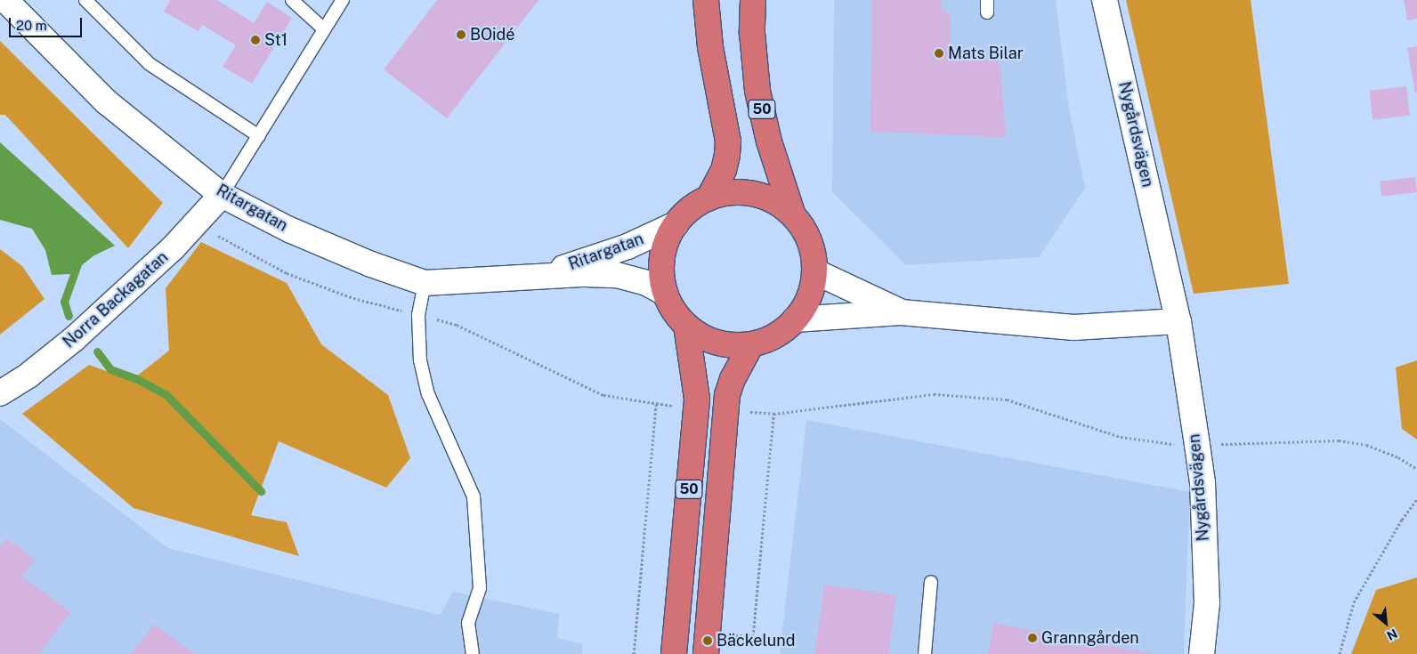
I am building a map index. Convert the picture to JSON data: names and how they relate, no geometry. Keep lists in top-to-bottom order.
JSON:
{
  "streets": {
    "highway": ["50"],
    "street": ["Nygårdsvägen", "Ritargatan", "Norra Backagatan"]
  },
  "crossings": [
    ["50", "Ritargatan"],
    ["Ritargatan", "Norra Backagatan"]
  ],
  "places": [
    "BOidé",
    "St1",
    "Mats Bilar",
    "Granngården",
    "Bäckelund"
  ],
  "scale_bar": "20 m",
  "north": "bottom right"
}
